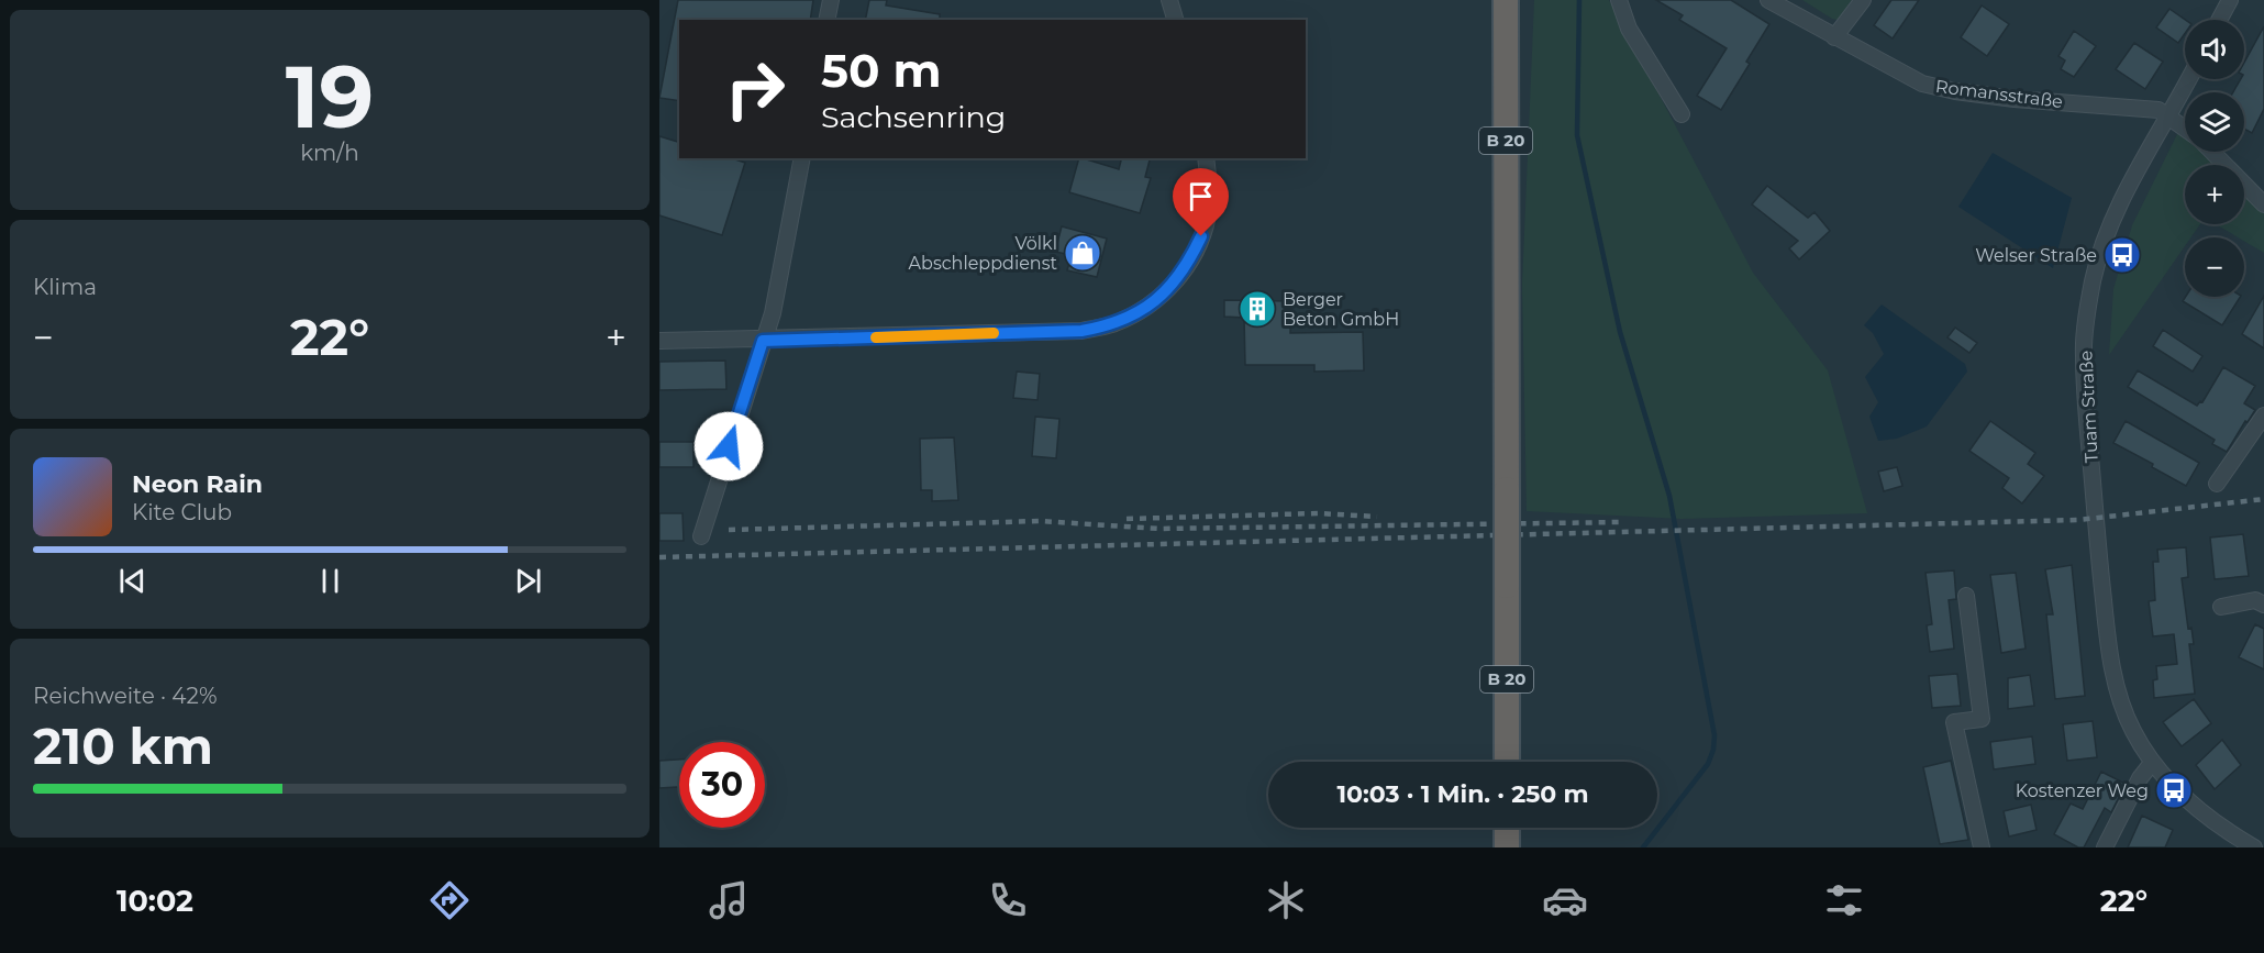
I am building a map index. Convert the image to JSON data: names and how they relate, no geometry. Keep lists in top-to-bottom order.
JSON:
{
  "streets": {
    "highway": ["B 20"],
    "street": ["Romansstraße", "Tuam Straße"]
  },
  "crossings": [
    ["Romansstraße", "Tuam Straße"]
  ],
  "places": {
    "shop": ["Völkl Abschleppdienst"],
    "bus stop": ["Welser Straße", "Kostenzer Weg"],
    "building": ["Berger Beton GmbH"]
  },
  "page": {
    "tile": [
      ["19", "km/h"],
      "Klima",
      ["Reichweite · 42%", "210 km"]
    ],
    "map_buttons": ["+", "−"],
    "turn": ["50 m", "Sachsenring"],
    "heat": ["−", "22°", "+"],
    "song": ["Neon Rain", "Kite Club"],
    "limit": "30",
    "trip": "10:03 · 1 Min. · 250 m",
    "tabs": ["10:02", "22°"]
  }
}
